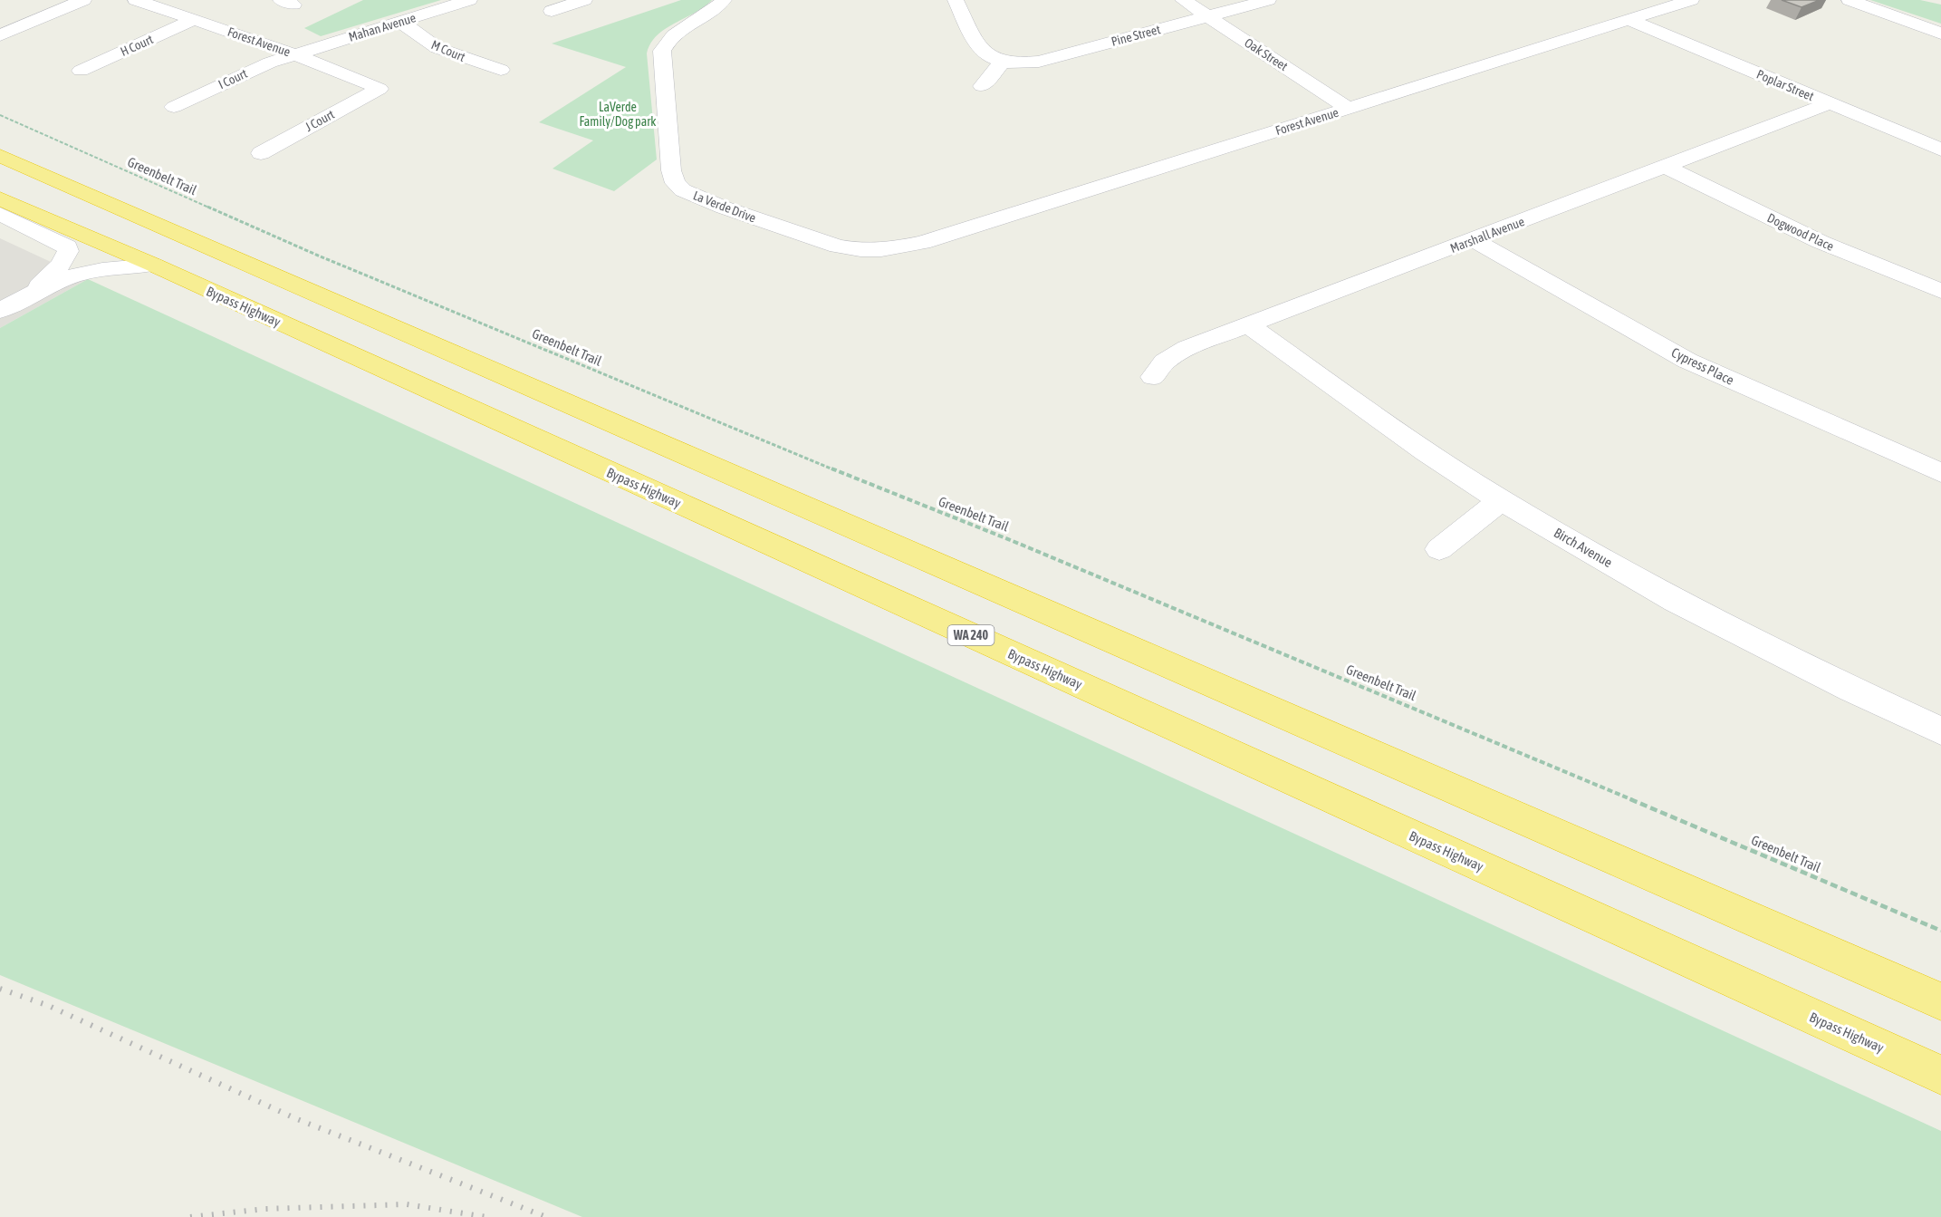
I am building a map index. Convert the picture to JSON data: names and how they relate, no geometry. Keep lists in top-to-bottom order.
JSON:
{
  "streets": {
    "highway": ["Bypass Highway", "WA 240"],
    "street": [
      "Mahan Avenue",
      "Pine Street",
      "Forest Avenue",
      "H Court",
      "M Court",
      "Oak Street",
      "I Court",
      "Poplar Street",
      "J Court",
      "La Verde Drive",
      "Dogwood Place",
      "Marshall Avenue",
      "Cypress Place",
      "Birch Avenue"
    ],
    "path": ["Greenbelt Trail"]
  },
  "crossings": [
    ["Mahan Avenue", "Forest Avenue"],
    ["Mahan Avenue", "M Court"],
    ["Mahan Avenue", "I Court"],
    ["Pine Street", "Oak Street"],
    ["Forest Avenue", "H Court"],
    ["Forest Avenue", "Oak Street"],
    ["Forest Avenue", "I Court"],
    ["Forest Avenue", "Poplar Street"],
    ["Forest Avenue", "J Court"],
    ["Forest Avenue", "La Verde Drive"],
    ["Poplar Street", "Marshall Avenue"],
    ["Dogwood Place", "Marshall Avenue"],
    ["Marshall Avenue", "Cypress Place"],
    ["Marshall Avenue", "Birch Avenue"]
  ],
  "parks": ["LaVerde Family/Dog park"]
}
